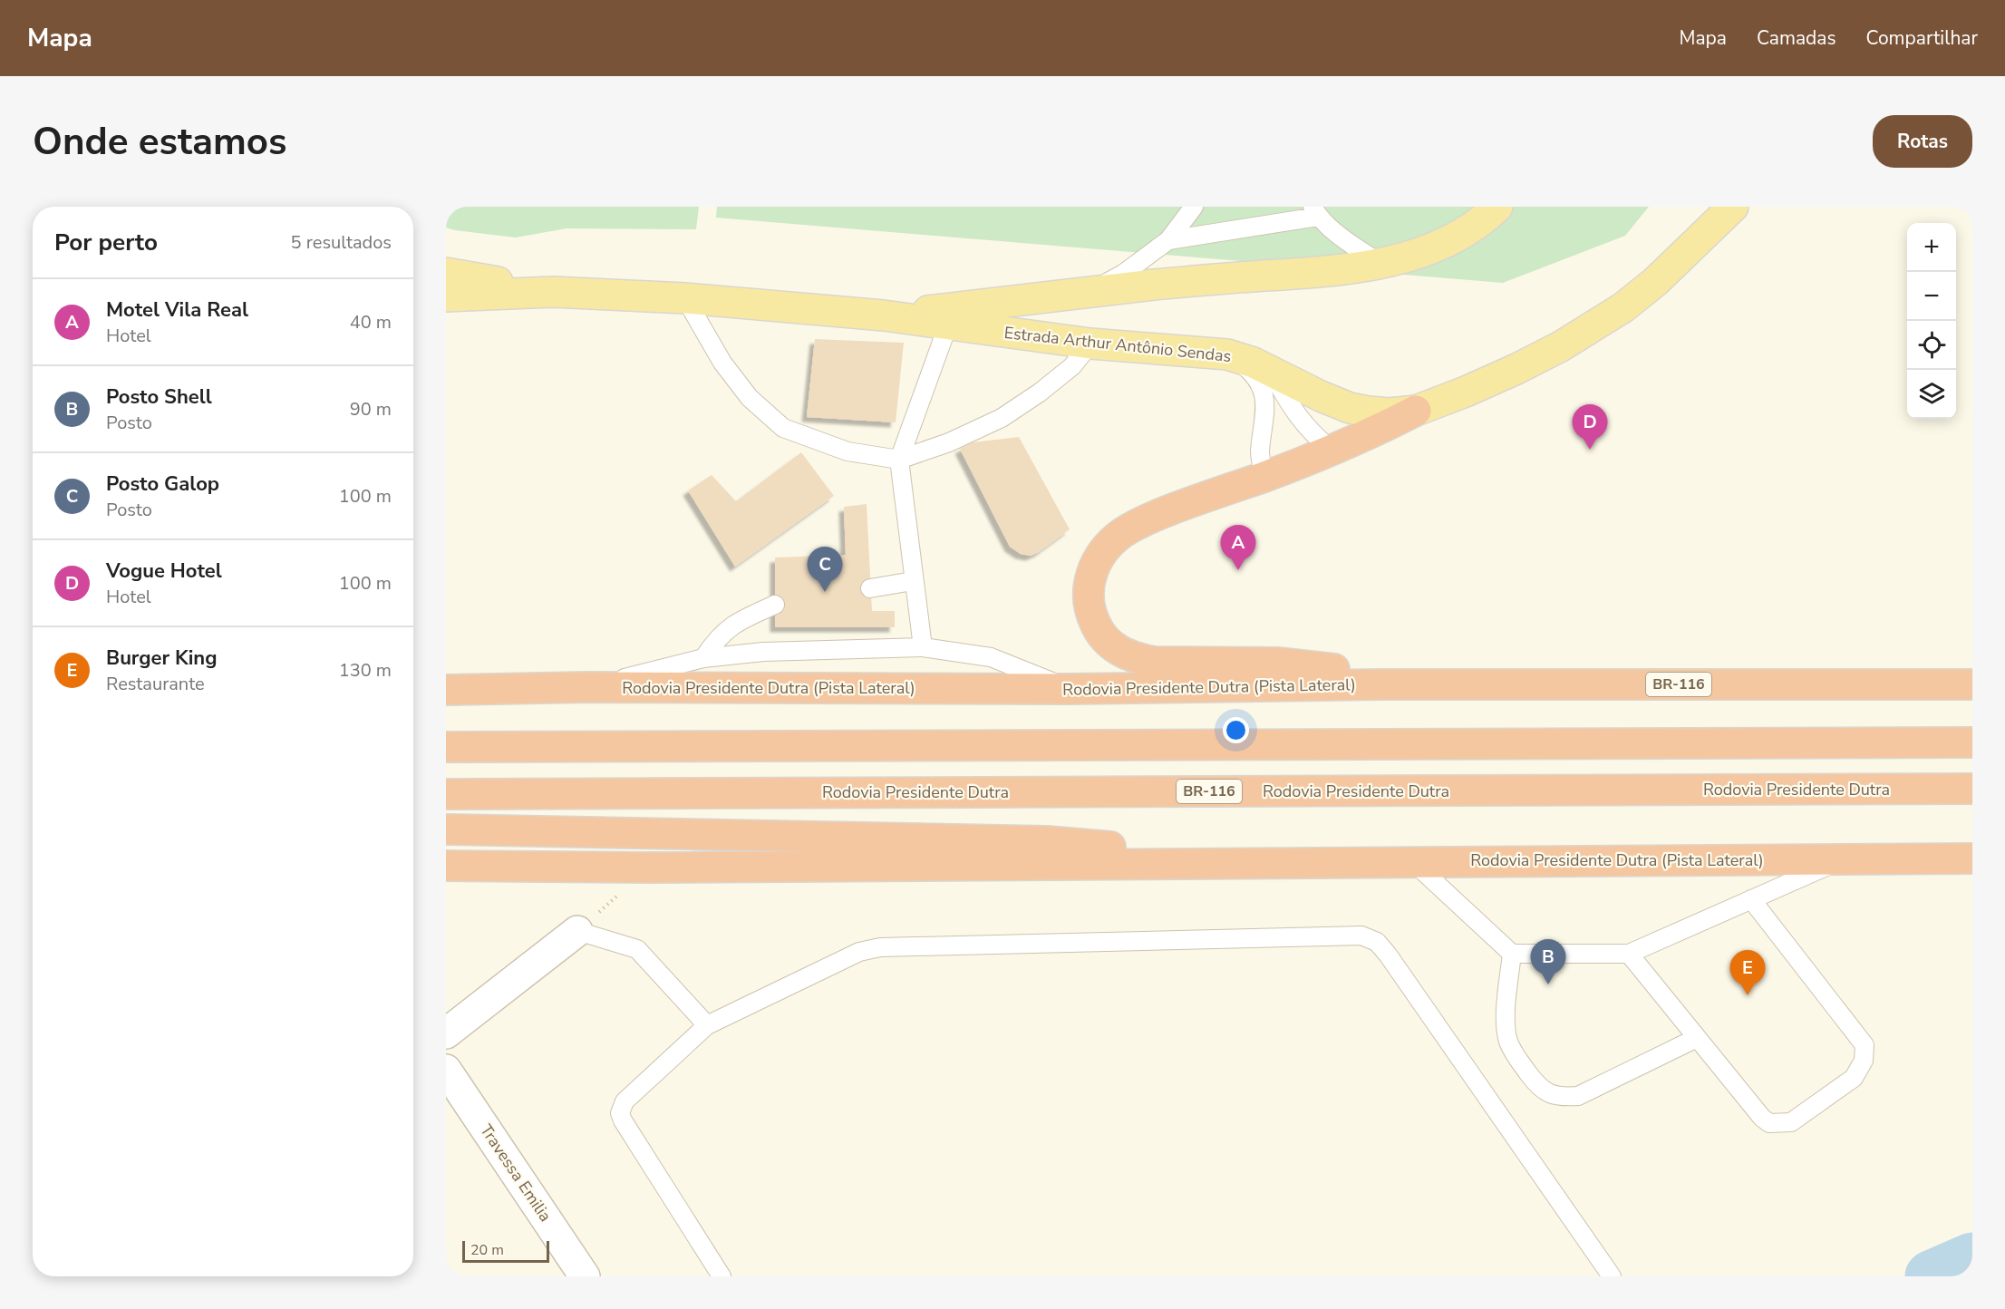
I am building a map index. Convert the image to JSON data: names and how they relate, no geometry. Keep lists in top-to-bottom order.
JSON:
{
  "streets": {
    "highway": ["BR-116", "Rodovia Presidente Dutra (Pista Lateral)", "Rodovia Presidente Dutra"],
    "main road": ["Estrada Arthur Antônio Sendas"],
    "street": ["Travessa Emilia"]
  },
  "scale_bar": "20 m",
  "page": {
    "header": "Mapa",
    "nav": ["Mapa", "Camadas", "Compartilhar"],
    "buttons": "Rotas",
    "title": "Onde estamos",
    "heading": ["Por perto", "5 resultados"],
    "map_buttons": ["+", "−"],
    "list": [
      {
        "mark": "A",
        "name": "Motel Vila Real",
        "note": "Hotel",
        "value": "40 m"
      },
      {
        "mark": "B",
        "name": "Posto Shell",
        "note": "Posto",
        "value": "90 m"
      },
      {
        "mark": "C",
        "name": "Posto Galop",
        "note": "Posto",
        "value": "100 m"
      },
      {
        "mark": "D",
        "name": "Vogue Hotel",
        "note": "Hotel",
        "value": "100 m"
      },
      {
        "mark": "E",
        "name": "Burger King",
        "note": "Restaurante",
        "value": "130 m"
      }
    ],
    "pins": [
      "D",
      "A",
      "C",
      "B",
      "E"
    ],
    "scale": "20 m"
  }
}
